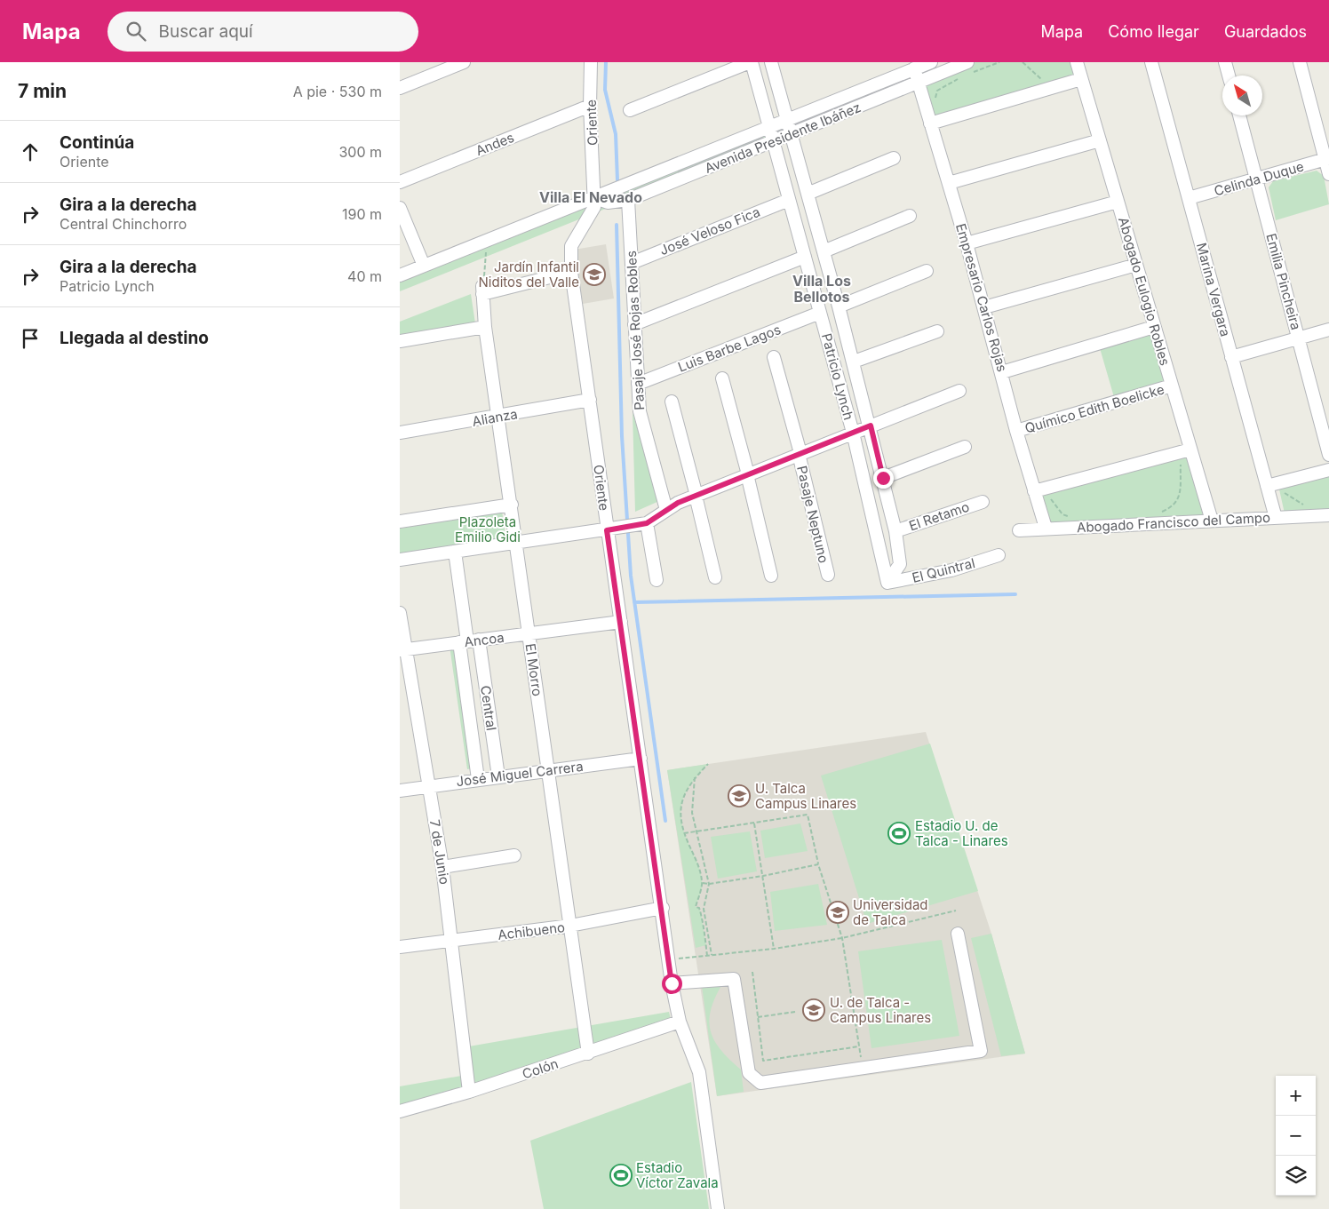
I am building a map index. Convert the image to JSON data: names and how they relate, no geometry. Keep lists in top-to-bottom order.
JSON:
{
  "streets": {
    "street": [
      "Oriente",
      "Avenida Presidente Ibáñez",
      "Andes",
      "Celinda Duque",
      "José Veloso Fica",
      "Emilia Pincheira",
      "Marina Vergara",
      "Abogado Eulogio Robles",
      "Empresario Carlos Rojas",
      "Pasaje José Rojas Robles",
      "Luis Barbe Lagos",
      "Patricio Lynch",
      "Químico Edith Boelicke",
      "Alianza",
      "Pasaje Neptuno",
      "El Retamo",
      "Abogado Francisco del Campo",
      "El Quintral",
      "Ancoa",
      "El Morro",
      "Central",
      "José Miguel Carrera",
      "7 de Junio",
      "Achibueno",
      "Colón"
    ]
  },
  "crossings": [
    ["Oriente", "Avenida Presidente Ibáñez"],
    ["Oriente", "Andes"],
    ["Oriente", "Alianza"],
    ["Oriente", "Ancoa"],
    ["Oriente", "José Miguel Carrera"],
    ["Oriente", "Achibueno"],
    ["Oriente", "Colón"],
    ["Avenida Presidente Ibáñez", "Empresario Carlos Rojas"],
    ["Avenida Presidente Ibáñez", "Pasaje José Rojas Robles"],
    ["Avenida Presidente Ibáñez", "Patricio Lynch"],
    ["Celinda Duque", "Emilia Pincheira"],
    ["Celinda Duque", "Marina Vergara"],
    ["José Veloso Fica", "Pasaje José Rojas Robles"],
    ["José Veloso Fica", "Patricio Lynch"],
    ["Marina Vergara", "Abogado Francisco del Campo"],
    ["Abogado Eulogio Robles", "Químico Edith Boelicke"],
    ["Abogado Eulogio Robles", "Abogado Francisco del Campo"],
    ["Empresario Carlos Rojas", "Químico Edith Boelicke"],
    ["Empresario Carlos Rojas", "Abogado Francisco del Campo"],
    ["Pasaje José Rojas Robles", "Luis Barbe Lagos"],
    ["Luis Barbe Lagos", "Patricio Lynch"],
    ["Patricio Lynch", "El Retamo"],
    ["Patricio Lynch", "El Quintral"],
    ["Alianza", "El Morro"],
    ["Ancoa", "El Morro"],
    ["Ancoa", "Central"],
    ["Ancoa", "7 de Junio"],
    ["El Morro", "José Miguel Carrera"],
    ["El Morro", "Achibueno"],
    ["El Morro", "Colón"],
    ["Central", "José Miguel Carrera"],
    ["José Miguel Carrera", "7 de Junio"],
    ["7 de Junio", "Achibueno"],
    ["7 de Junio", "Colón"]
  ],
  "districts": ["Villa El Nevado", "Villa Los Bellotos"],
  "parks": ["Plazoleta Emilio Gidi"],
  "places": {
    "school or university": [
      "Jardín Infantil Niditos del Valle",
      "U. Talca Campus Linares",
      "Universidad de Talca",
      "U. de Talca - Campus Linares"
    ],
    "sports": ["Estadio U. de Talca - Linares", "Estadio Víctor Zavala"]
  },
  "north": "top left",
  "page": {
    "header": "Mapa",
    "search": "Buscar aquí",
    "nav": ["Mapa", "Cómo llegar", "Guardados"],
    "heading": ["7 min", "A pie · 530 m"],
    "list": [
      ["Continúa", "Oriente", "300 m"],
      ["Gira a la derecha", "Central Chinchorro", "190 m"],
      ["Gira a la derecha", "Patricio Lynch", "40 m"],
      "Llegada al destino"
    ],
    "map_buttons": ["+", "−"]
  }
}
